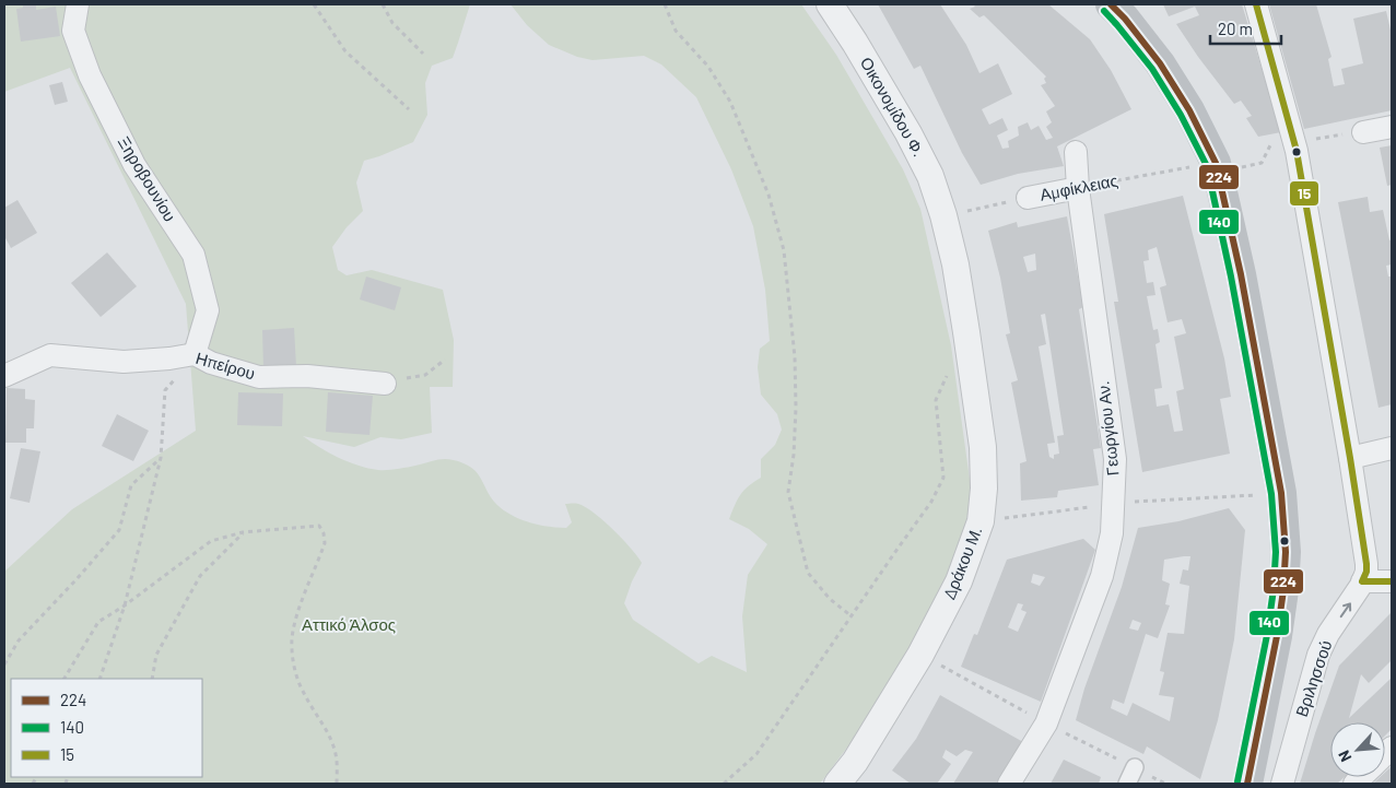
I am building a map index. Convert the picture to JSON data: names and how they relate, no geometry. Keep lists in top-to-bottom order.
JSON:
{
  "streets": {
    "street": [
      "Οικονομίδου Φ.",
      "Ξηροβουνίου",
      "Αμφίκλειας",
      "Ηπείρου",
      "Γεωργίου Αν.",
      "Δράκου Μ.",
      "Βριλησσού"
    ]
  },
  "crossings": [
    ["Οικονομίδου Φ.", "Αμφίκλειας"],
    ["Οικονομίδου Φ.", "Δράκου Μ."],
    ["Ξηροβουνίου", "Ηπείρου"],
    ["Αμφίκλειας", "Γεωργίου Αν."],
    ["Αμφίκλειας", "Δράκου Μ."]
  ],
  "one_way": ["Βριλησσού"],
  "parks": ["Αττικό Άλσος"],
  "lines": ["transit line 224", "transit line 15", "transit line 140"],
  "legend": ["224", "140", "15"],
  "scale_bar": "20 m",
  "north": "bottom left"
}
